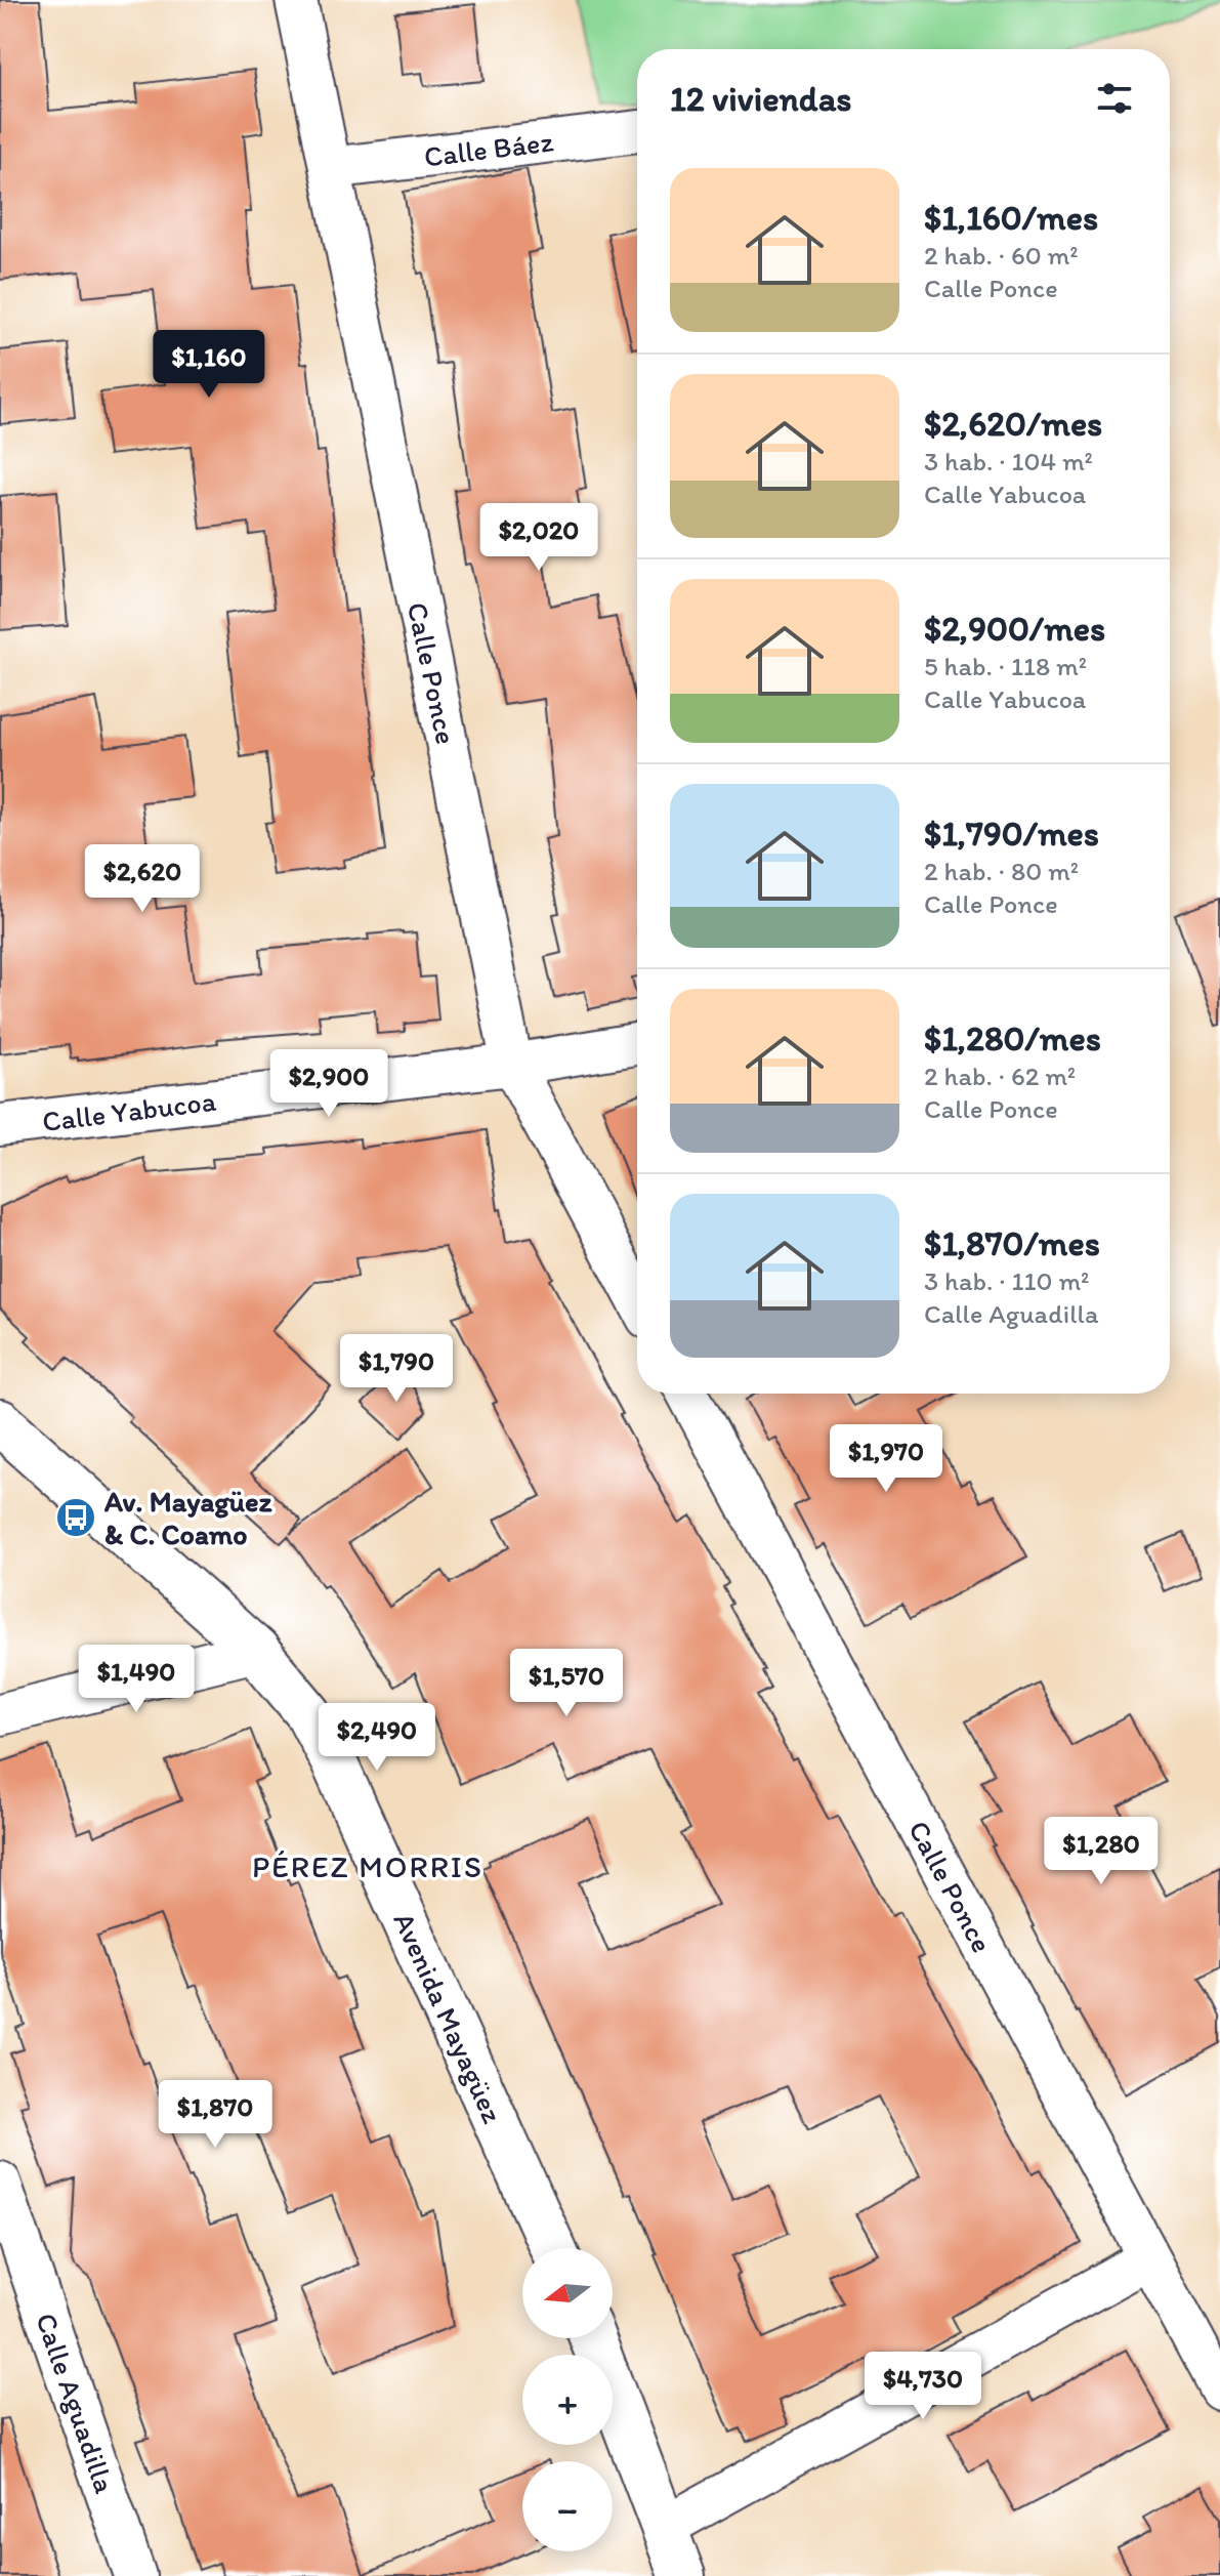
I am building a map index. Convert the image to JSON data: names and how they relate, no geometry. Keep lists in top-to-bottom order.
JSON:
{
  "streets": {
    "street": [
      "Calle Báez",
      "Calle Ponce",
      "Calle Yabucoa",
      "Avenida Mayagüez",
      "Calle Aguadilla"
    ]
  },
  "crossings": [
    ["Calle Báez", "Calle Ponce"],
    ["Calle Ponce", "Calle Yabucoa"]
  ],
  "districts": ["PÉREZ MORRIS"],
  "places": {
    "bus stop": ["Av. Mayagüez & C. Coamo"]
  },
  "north": "left",
  "page": {
    "heading": "12 viviendas",
    "list": [
      {
        "name": "$1,160/mes",
        "note": "2 hab. · 60 m² · Calle Ponce"
      },
      {
        "name": "$2,620/mes",
        "note": "3 hab. · 104 m² · Calle Yabucoa"
      },
      {
        "name": "$2,900/mes",
        "note": "5 hab. · 118 m² · Calle Yabucoa"
      },
      {
        "name": "$1,790/mes",
        "note": "2 hab. · 80 m² · Calle Ponce"
      },
      {
        "name": "$1,280/mes",
        "note": "2 hab. · 62 m² · Calle Ponce"
      },
      {
        "name": "$1,870/mes",
        "note": "3 hab. · 110 m² · Calle Aguadilla"
      }
    ],
    "price": [
      "$1,160",
      "$2,020",
      "$2,620",
      "$2,900",
      "$1,790",
      "$1,970",
      "$1,490",
      "$1,570",
      "$2,490",
      "$1,280",
      "$1,870",
      "$4,730"
    ],
    "map_buttons": ["+", "−"]
  }
}
